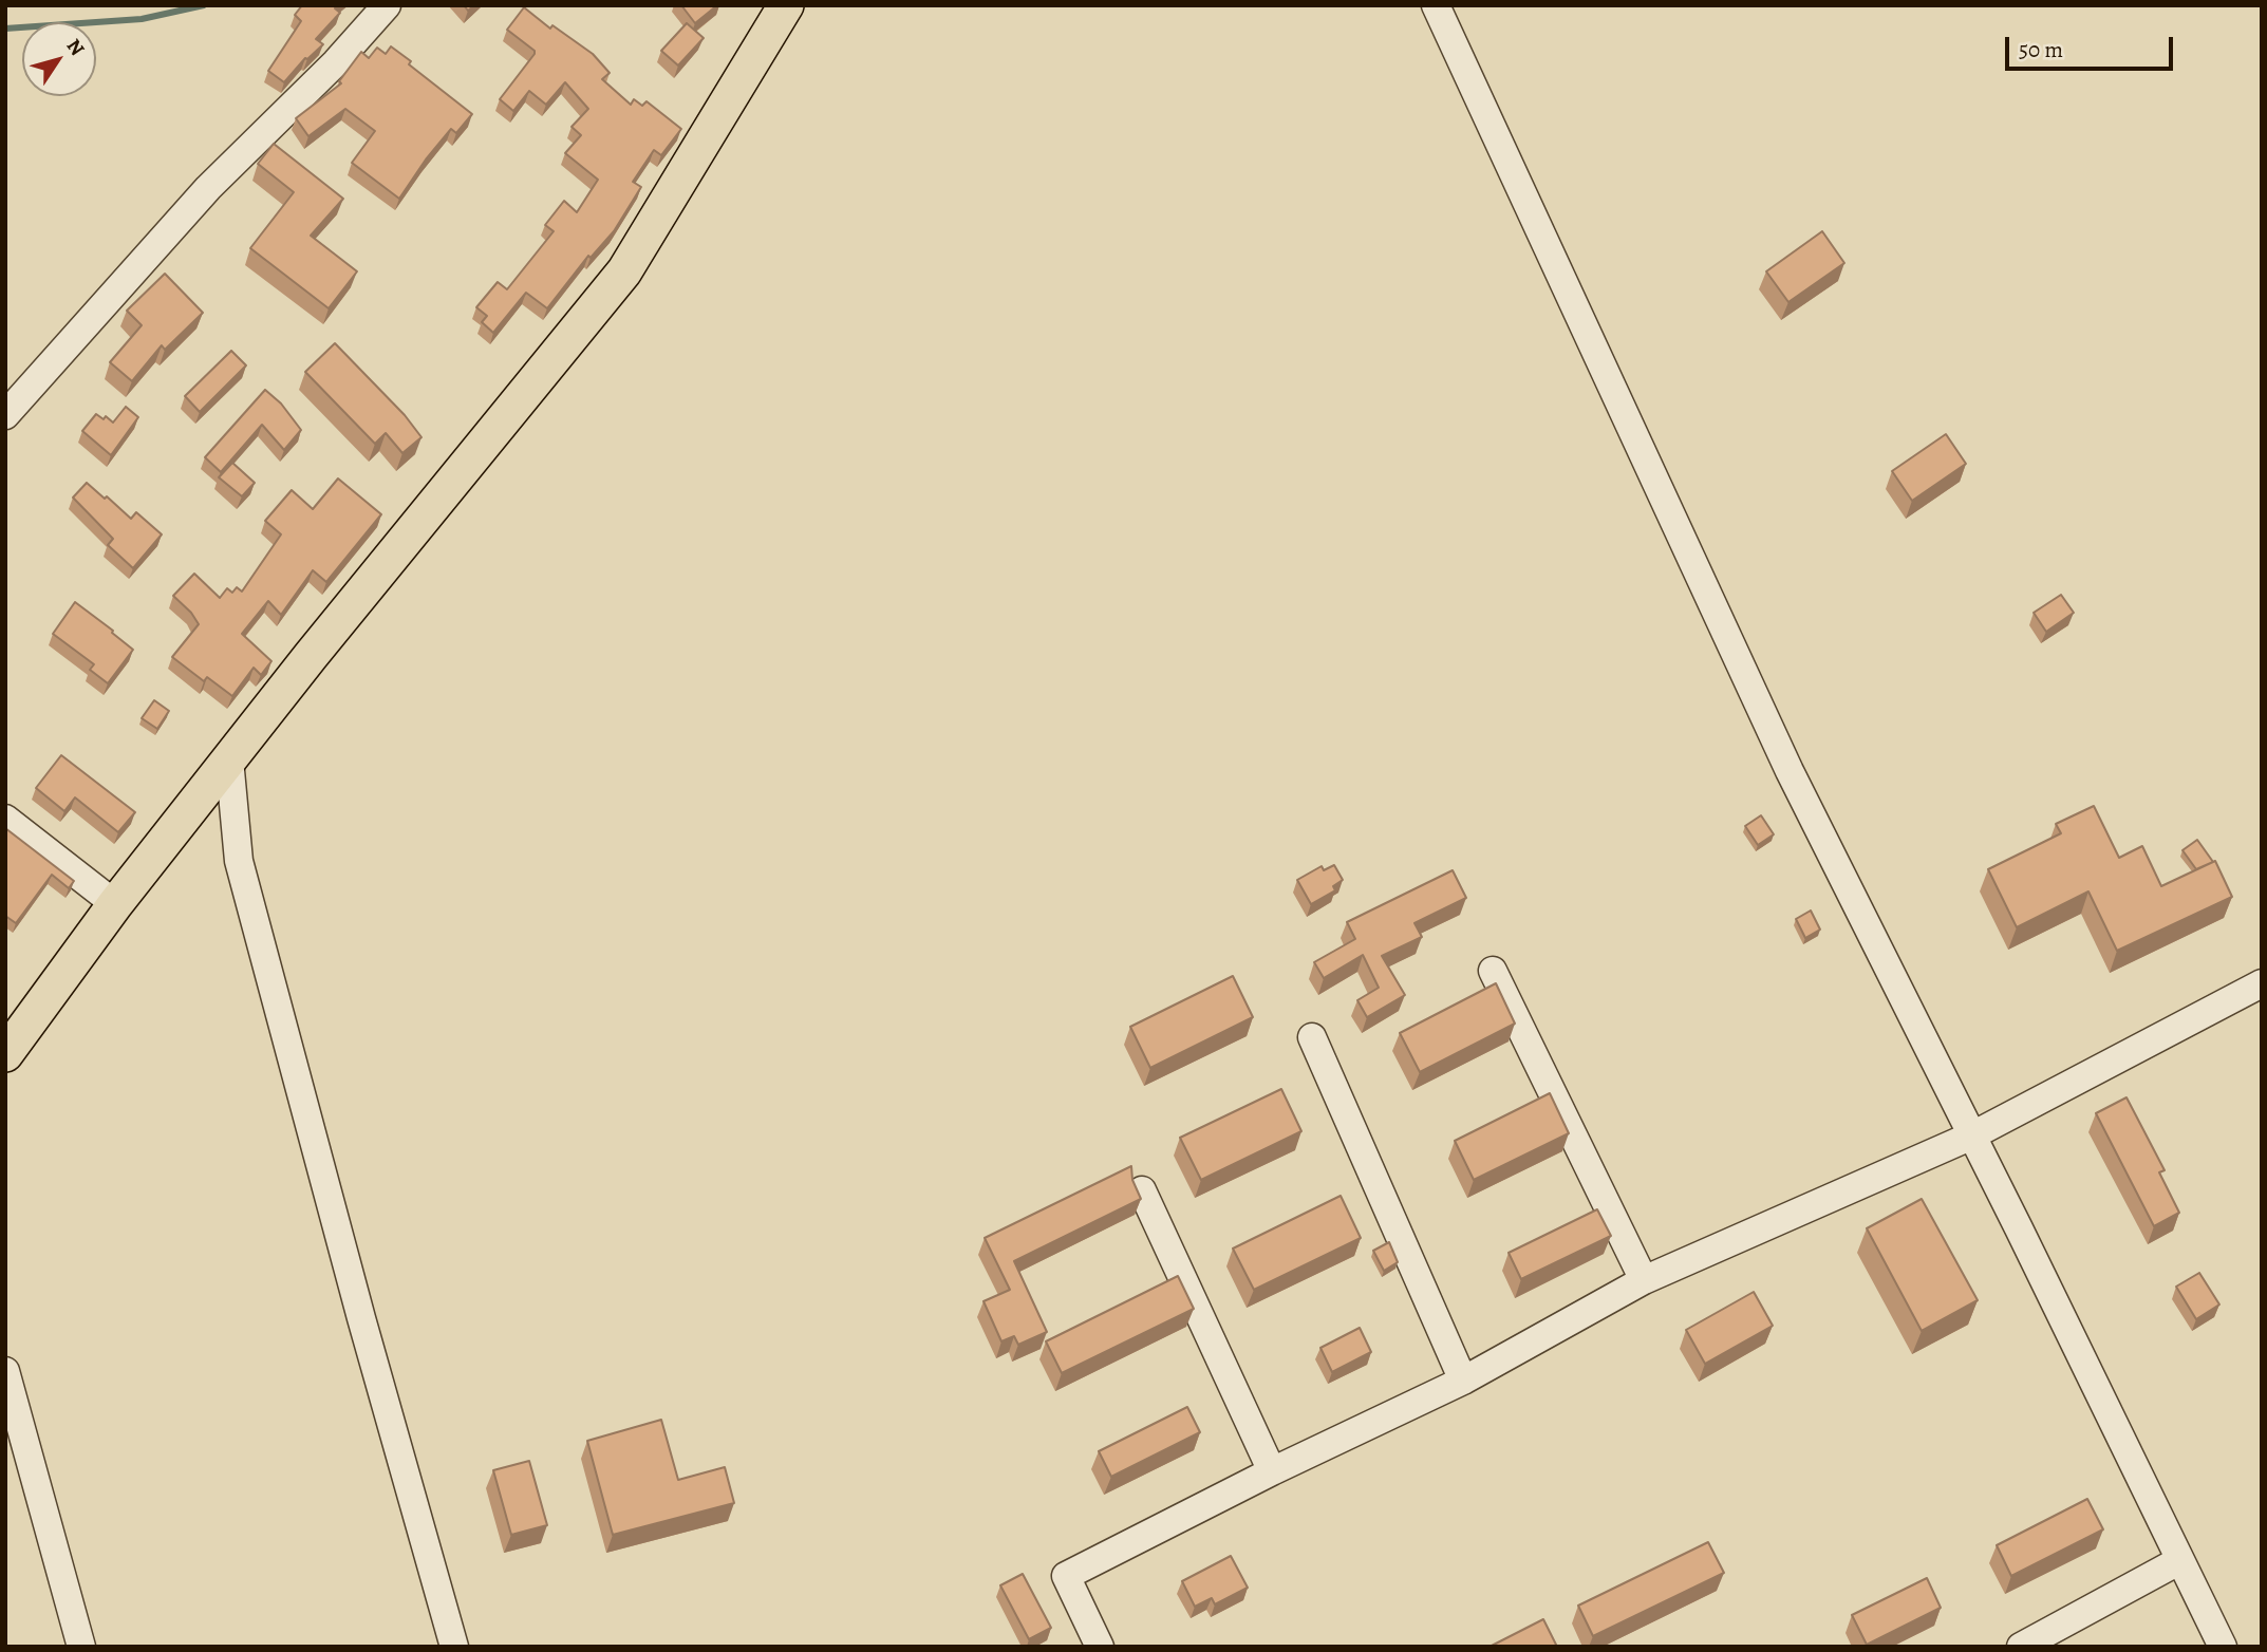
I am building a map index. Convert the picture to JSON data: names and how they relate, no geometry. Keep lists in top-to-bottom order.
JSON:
{
  "scale_bar": "50 m",
  "north": "top right"
}
